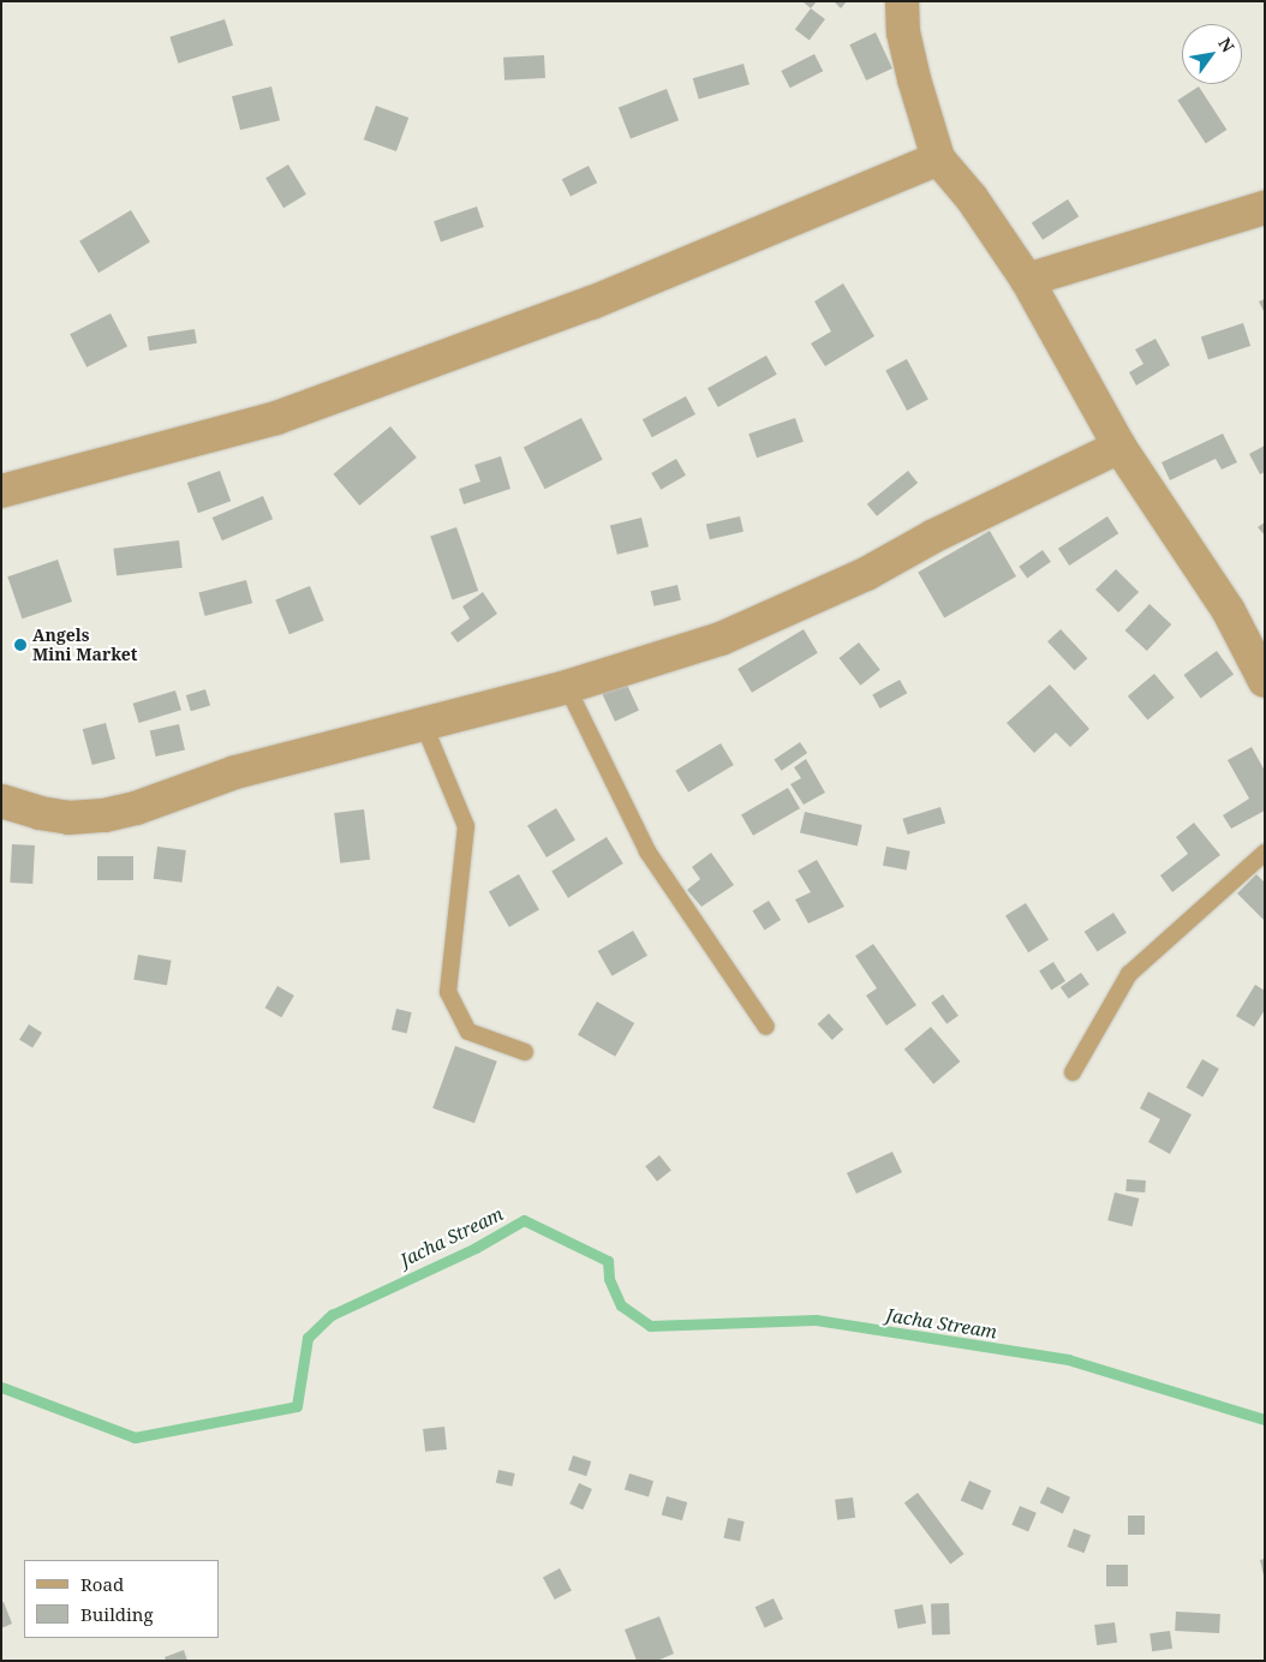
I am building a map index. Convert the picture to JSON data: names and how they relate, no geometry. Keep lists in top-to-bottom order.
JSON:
{
  "water": ["Jacha Stream"],
  "places": ["Angels Mini Market"],
  "legend": ["Road", "Building"],
  "north": "top right"
}
